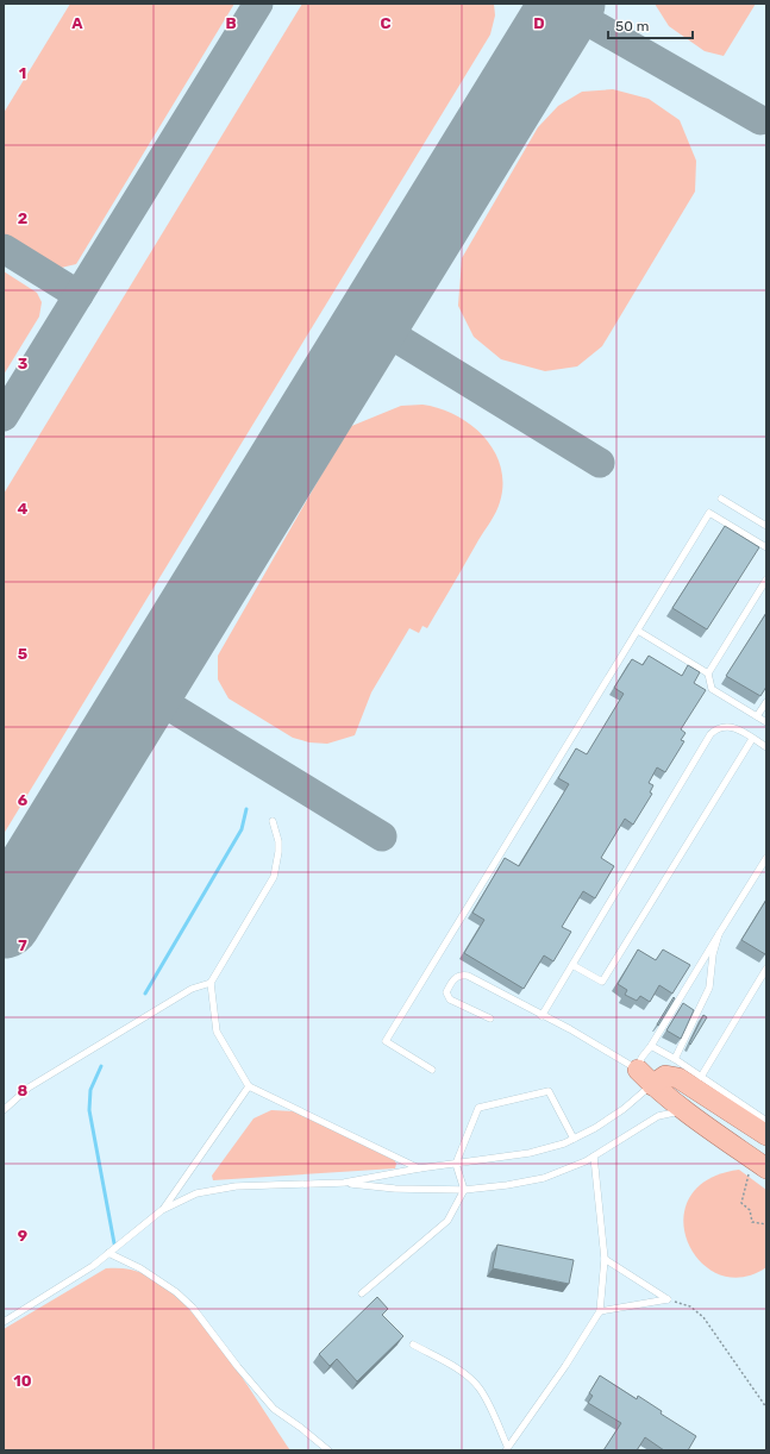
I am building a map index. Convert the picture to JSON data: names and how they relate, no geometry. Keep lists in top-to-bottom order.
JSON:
{
  "scale_bar": "50 m",
  "grid": {
    "columns": [
      "A",
      "B",
      "C",
      "D"
    ],
    "rows": [
      "1",
      "2",
      "3",
      "4",
      "5",
      "6",
      "7",
      "8",
      "9",
      "10"
    ]
  }
}
